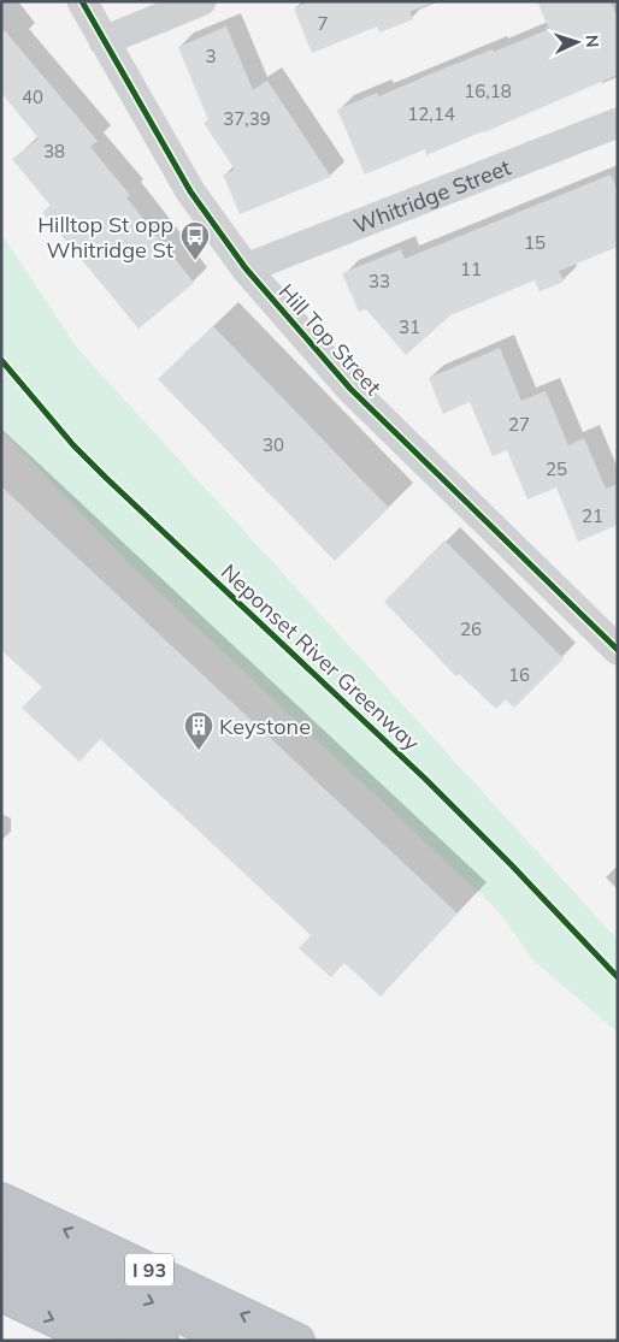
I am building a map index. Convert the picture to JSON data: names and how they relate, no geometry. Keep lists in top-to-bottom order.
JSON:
{
  "streets": {
    "highway": ["I 93"],
    "street": ["Whitridge Street", "Hill Top Street"],
    "cycle path": ["Neponset River Greenway"]
  },
  "crossings": [
    ["Whitridge Street", "Hill Top Street"]
  ],
  "places": {
    "bus stop": ["Hilltop St opp Whitridge St"],
    "building": ["Keystone"]
  },
  "house_numbers": [
    "7",
    "3",
    "16,18",
    "40",
    "12,14",
    "37,39",
    "38",
    "15",
    "11",
    "33",
    "31",
    "27",
    "30",
    "25",
    "21",
    "26",
    "16"
  ],
  "north": "right"
}
